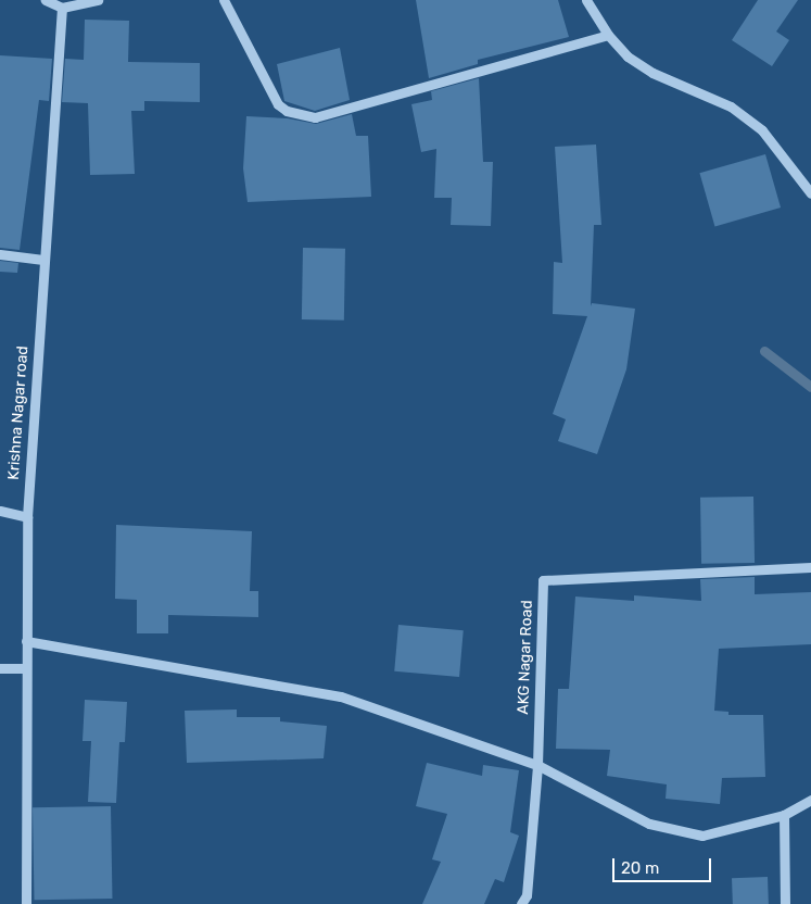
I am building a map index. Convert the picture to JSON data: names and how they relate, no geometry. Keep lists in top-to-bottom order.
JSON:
{
  "streets": {
    "street": ["Krishna Nagar road", "AKG Nagar Road"]
  },
  "scale_bar": "20 m"
}
